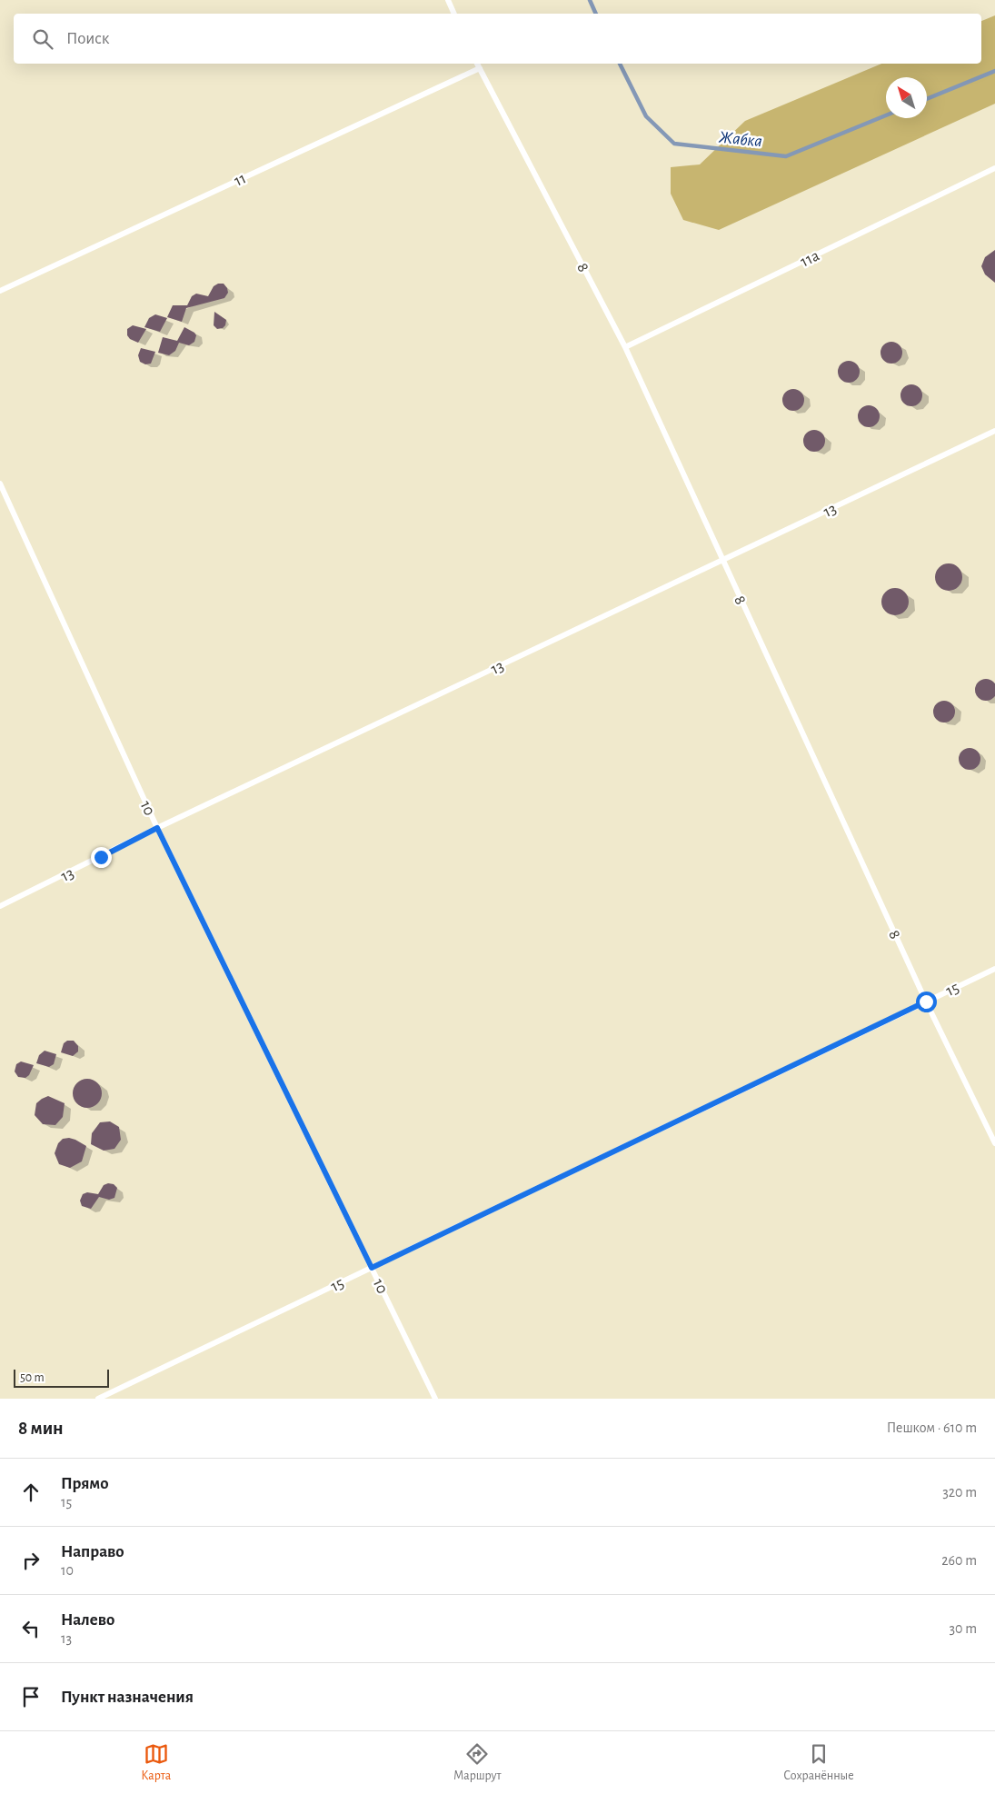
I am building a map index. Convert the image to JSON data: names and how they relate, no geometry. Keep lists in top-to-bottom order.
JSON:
{
  "streets": {
    "lane": [
      "11",
      "11a",
      "8",
      "13",
      "10",
      "15"
    ]
  },
  "crossings": [
    ["11", "8"],
    ["11a", "8"],
    ["8", "13"],
    ["8", "15"],
    ["13", "10"],
    ["10", "15"]
  ],
  "water": ["Жабка"],
  "scale_bar": "50 m",
  "north": "top left",
  "page": {
    "search": "Поиск",
    "scale": "50 m",
    "heading": ["8 мин", "Пешком · 610 m"],
    "list": [
      ["Прямо", "15", "320 m"],
      ["Направо", "10", "260 m"],
      ["Налево", "13", "30 m"],
      "Пункт назначения"
    ],
    "nav": ["Карта", "Маршрут", "Сохранённые"]
  }
}
